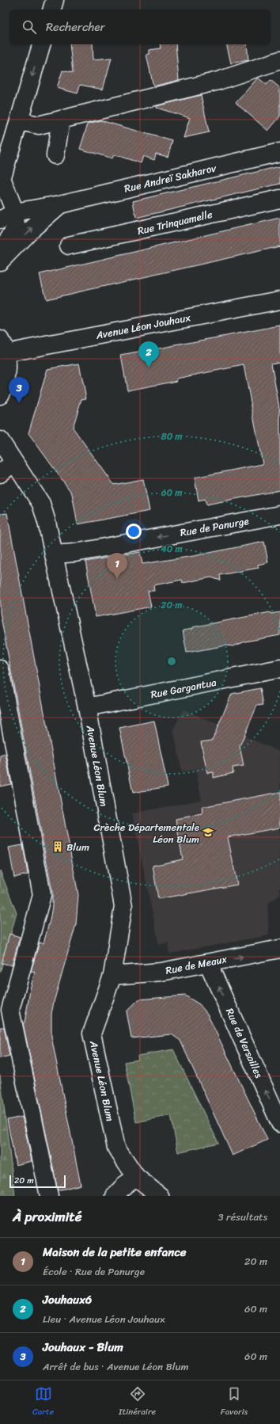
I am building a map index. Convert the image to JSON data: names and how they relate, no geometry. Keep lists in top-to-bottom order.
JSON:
{
  "streets": {
    "street": [
      "Rue Andreï Sakharov",
      "Rue Trinquamelle",
      "Avenue Léon Jouhaux",
      "Rue de Panurge",
      "Rue Gargantua",
      "Avenue Léon Blum",
      "Rue de Meaux",
      "Rue de Versailles"
    ]
  },
  "crossings": [
    ["Rue de Panurge", "Avenue Léon Blum"],
    ["Rue Gargantua", "Avenue Léon Blum"],
    ["Avenue Léon Blum", "Rue de Meaux"],
    ["Rue de Meaux", "Rue de Versailles"]
  ],
  "one_way": ["Rue de Panurge", "Rue de Meaux", "Rue de Versailles"],
  "places": {
    "school or university": ["Crèche Départementale Léon Blum"],
    "building": ["Blum"]
  },
  "scale_bar": "20 m",
  "page": {
    "search": "Rechercher",
    "pins": ["2", "3", "1"],
    "scale": "20 m",
    "heading": ["À proximité", "3 résultats"],
    "list": [
      {
        "mark": "1",
        "name": "Maison de la petite enfance",
        "note": "École · Rue de Panurge",
        "value": "20 m"
      },
      {
        "mark": "2",
        "name": "Jouhaux6",
        "note": "Lieu · Avenue Léon Jouhaux",
        "value": "60 m"
      },
      {
        "mark": "3",
        "name": "Jouhaux - Blum",
        "note": "Arrêt de bus · Avenue Léon Blum",
        "value": "60 m"
      }
    ],
    "nav": ["Carte", "Itinéraire", "Favoris"]
  },
  "rings": [
    "80 m",
    "60 m",
    "40 m",
    "20 m"
  ]
}
